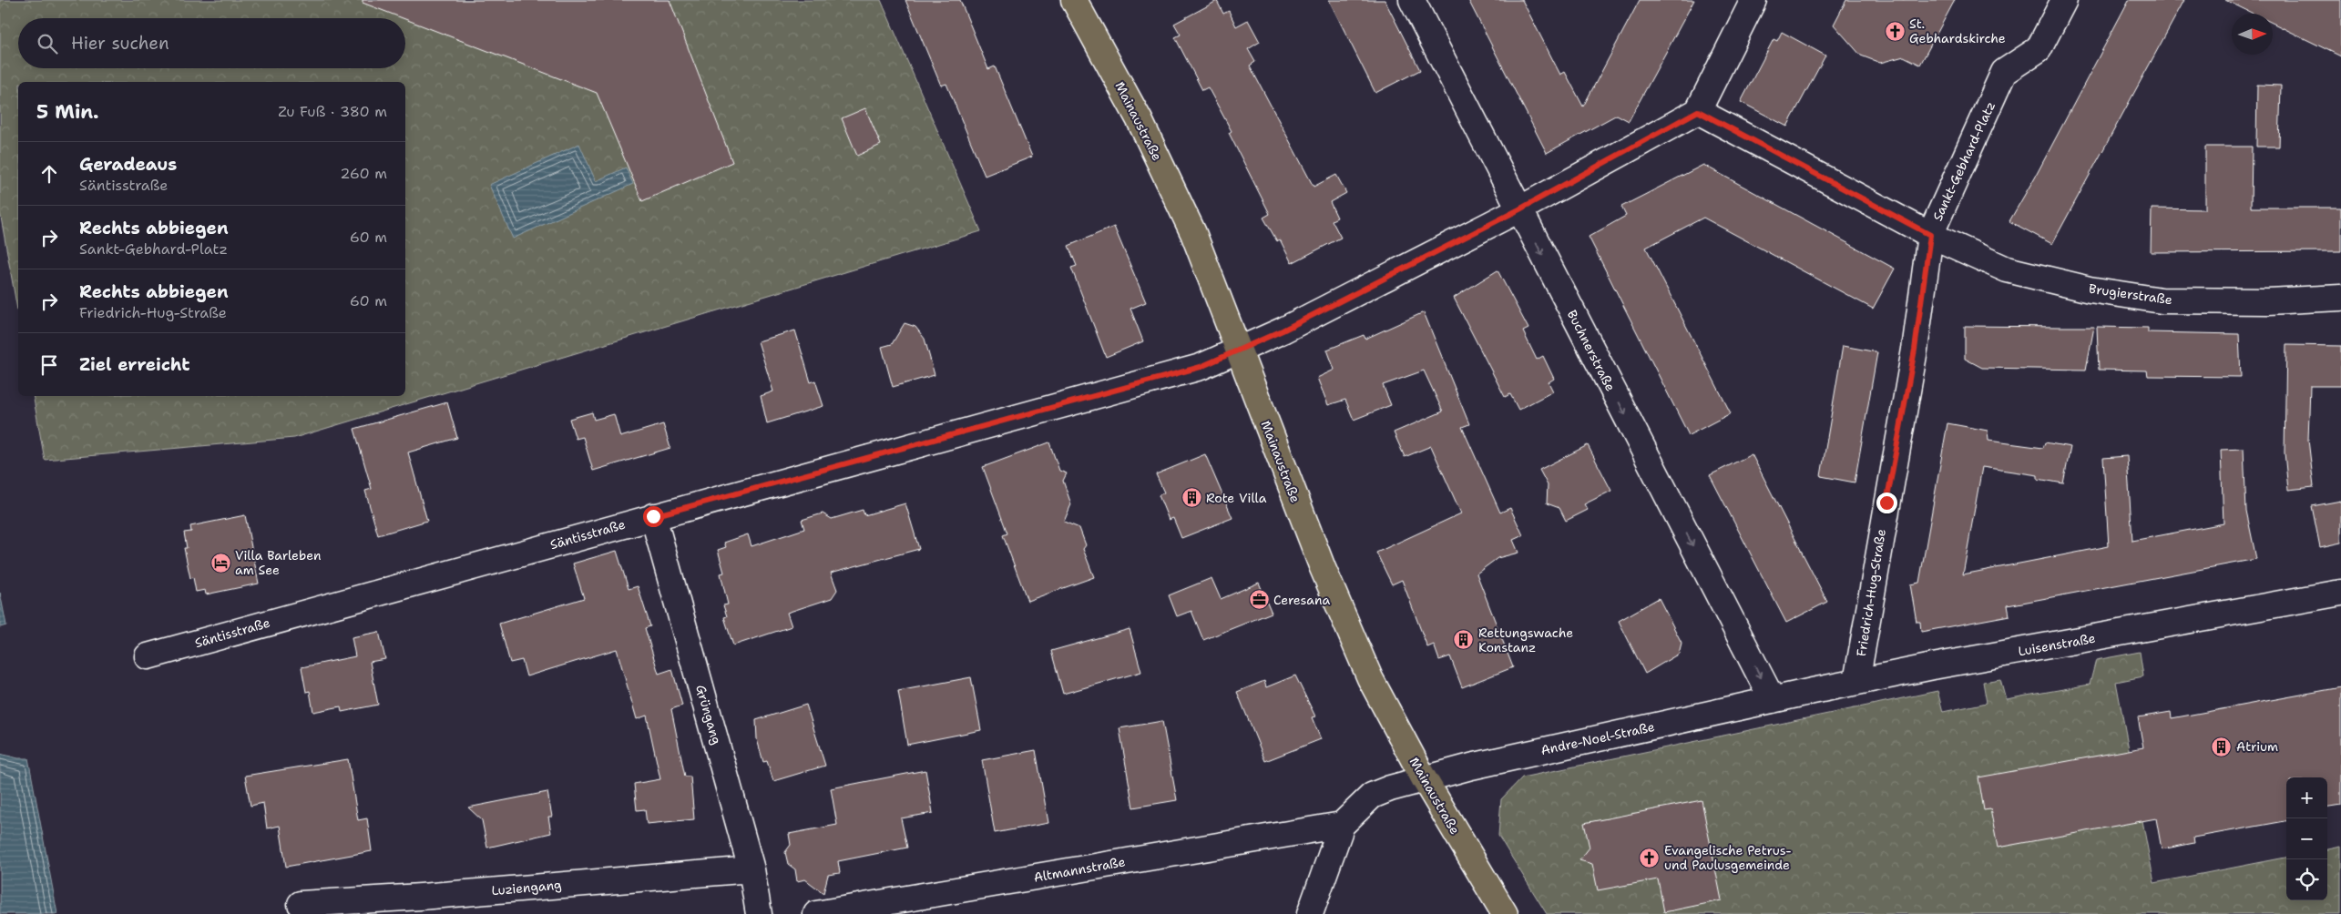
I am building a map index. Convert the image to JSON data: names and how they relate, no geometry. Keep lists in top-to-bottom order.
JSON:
{
  "streets": {
    "main road": ["Mainaustraße"],
    "street": [
      "Sankt-Gebhard-Platz",
      "Brugierstraße",
      "Buchnerstraße",
      "Säntisstraße",
      "Friedrich-Hug-Straße",
      "Luisenstraße",
      "Grüngang",
      "Andre-Noel-Straße",
      "Altmannstraße",
      "Luziengang"
    ]
  },
  "crossings": [
    ["Mainaustraße", "Säntisstraße"],
    ["Mainaustraße", "Andre-Noel-Straße"],
    ["Sankt-Gebhard-Platz", "Brugierstraße"],
    ["Sankt-Gebhard-Platz", "Säntisstraße"],
    ["Sankt-Gebhard-Platz", "Friedrich-Hug-Straße"],
    ["Brugierstraße", "Friedrich-Hug-Straße"],
    ["Buchnerstraße", "Säntisstraße"],
    ["Buchnerstraße", "Luisenstraße"],
    ["Buchnerstraße", "Andre-Noel-Straße"],
    ["Säntisstraße", "Grüngang"],
    ["Friedrich-Hug-Straße", "Luisenstraße"],
    ["Luisenstraße", "Andre-Noel-Straße"],
    ["Grüngang", "Luziengang"],
    ["Andre-Noel-Straße", "Altmannstraße"]
  ],
  "one_way": ["Buchnerstraße"],
  "places": {
    "church": ["St. Gebhardskirche", "Evangelische Petrus- und Paulusgemeinde"],
    "building": ["Rote Villa", "Rettungswache Konstanz", "Atrium"],
    "hotel": ["Villa Barleben am See"],
    "office": ["Ceresana"]
  },
  "north": "right",
  "page": {
    "search": "Hier suchen",
    "heading": ["5 Min.", "Zu Fuß · 380 m"],
    "list": [
      ["Geradeaus", "Säntisstraße", "260 m"],
      ["Rechts abbiegen", "Sankt-Gebhard-Platz", "60 m"],
      ["Rechts abbiegen", "Friedrich-Hug-Straße", "60 m"],
      "Ziel erreicht"
    ],
    "map_buttons": ["+", "−"]
  }
}
